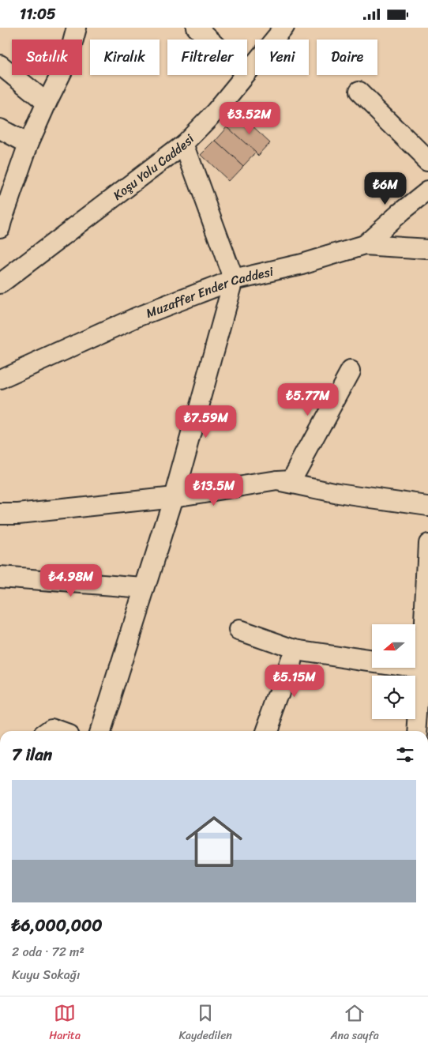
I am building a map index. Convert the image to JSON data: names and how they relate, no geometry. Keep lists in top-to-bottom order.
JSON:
{
  "streets": {
    "street": ["Koşu Yolu Caddesi", "Muzaffer Ender Caddesi"]
  },
  "north": "left",
  "page": {
    "status": "11:05",
    "chip": [
      "Satılık",
      "Kiralık",
      "Filtreler",
      "Yeni",
      "Daire"
    ],
    "price": [
      "₺3.52M",
      "₺6M",
      "₺5.77M",
      "₺7.59M",
      "₺13.5M",
      "₺4.98M",
      "₺5.15M"
    ],
    "heading": "7 ilan",
    "list": [
      {
        "name": "₺6,000,000",
        "note": "2 oda · 72 m² · Kuyu Sokağı"
      }
    ],
    "tabs": ["Harita", "Kaydedilen", "Ana sayfa"]
  }
}
